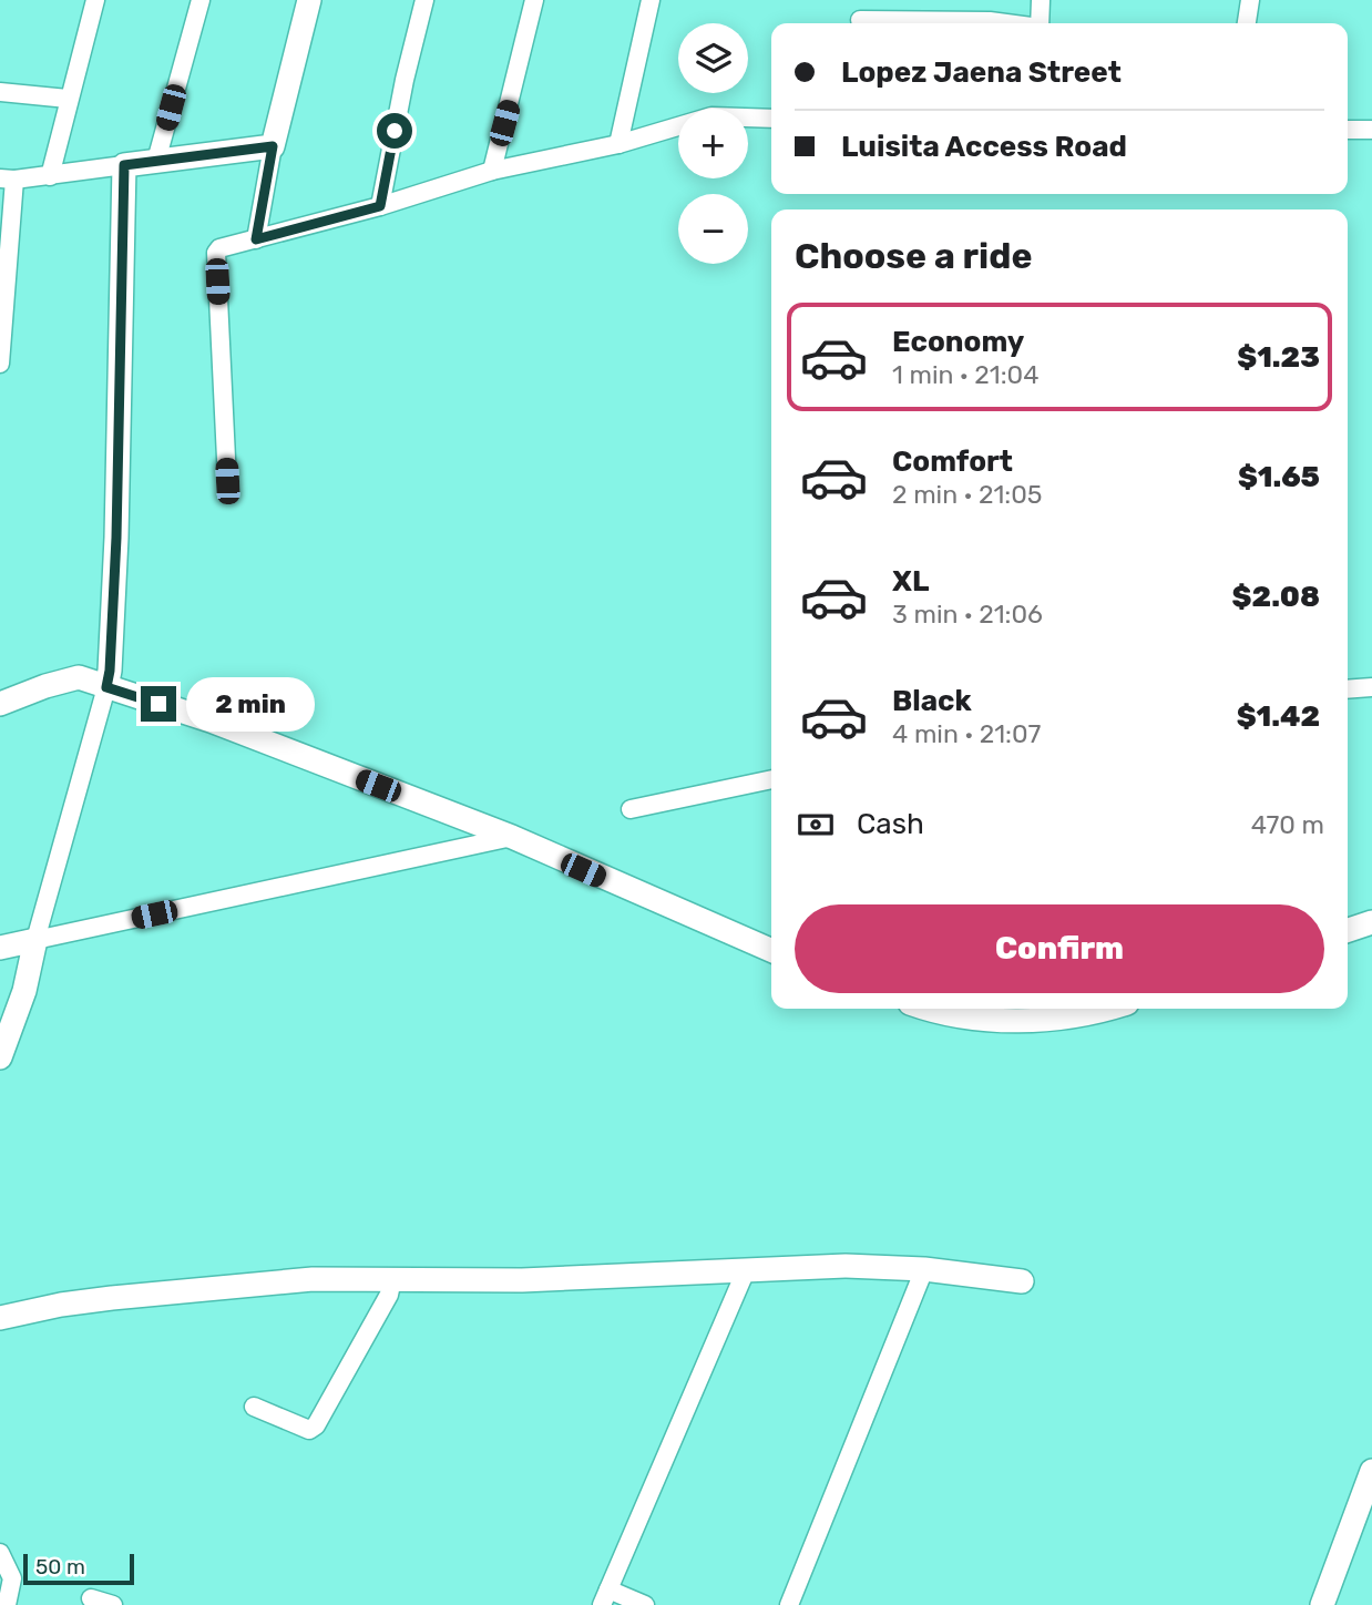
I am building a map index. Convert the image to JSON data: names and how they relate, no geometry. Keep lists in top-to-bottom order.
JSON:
{
  "scale_bar": "50 m",
  "page": {
    "map_buttons": ["+", "−"],
    "banner": ["Lopez Jaena Street", "Luisita Access Road"],
    "heading": "Choose a ride",
    "list": [
      {
        "name": "Economy",
        "note": "1 min · 21:04",
        "value": "$1.23"
      },
      {
        "name": "Comfort",
        "note": "2 min · 21:05",
        "value": "$1.65"
      },
      {
        "name": "XL",
        "note": "3 min · 21:06",
        "value": "$2.08"
      },
      {
        "name": "Black",
        "note": "4 min · 21:07",
        "value": "$1.42"
      }
    ],
    "bubble": "2 min",
    "pay": ["Cash", "470 m"],
    "buttons": "Confirm",
    "scale": "50 m"
  }
}
